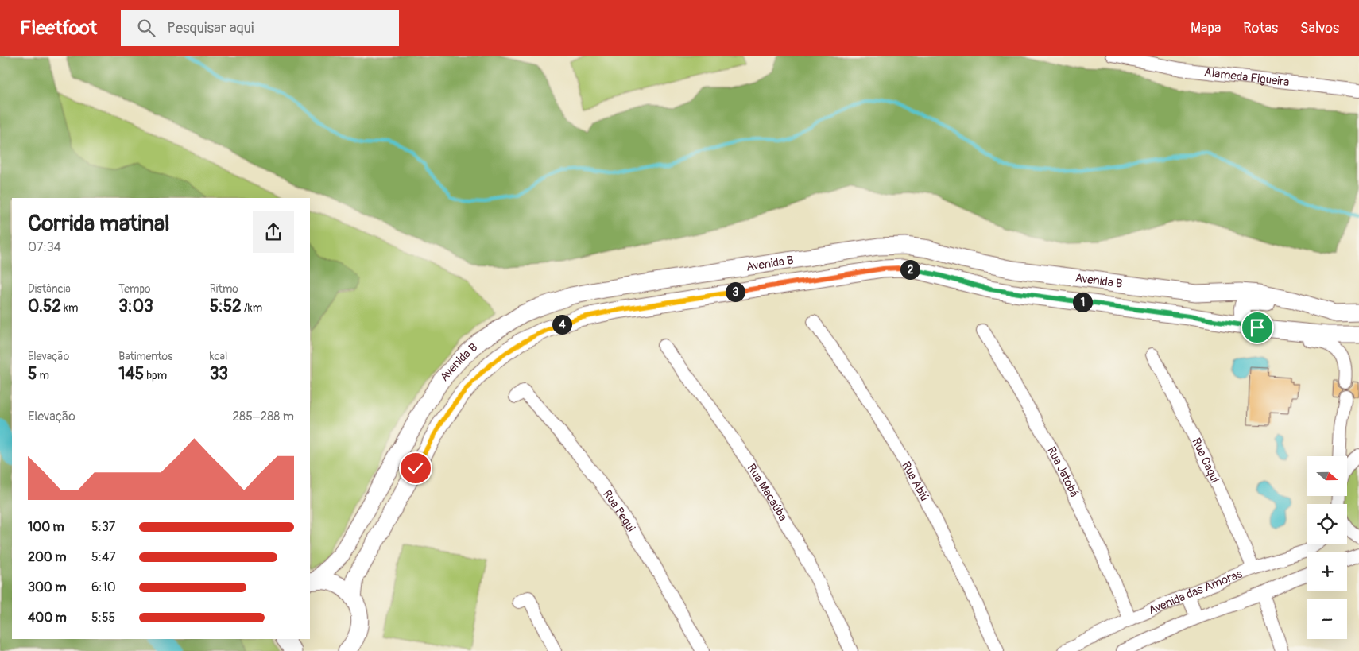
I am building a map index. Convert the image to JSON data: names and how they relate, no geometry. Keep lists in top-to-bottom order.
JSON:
{
  "streets": {
    "street": [
      "Alameda Figueira",
      "Avenida B",
      "Rua Caqui",
      "Rua Jatobá",
      "Rua Abiú",
      "Rua Macaúba",
      "Rua Pequi",
      "Avenida das Amoras"
    ]
  },
  "crossings": [
    ["Rua Caqui", "Avenida das Amoras"],
    ["Rua Jatobá", "Avenida das Amoras"]
  ],
  "north": "right",
  "page": {
    "header": "Fleetfoot",
    "search": "Pesquisar aqui",
    "nav": ["Mapa", "Rotas", "Salvos"],
    "heading": ["Corrida matinal", "07:34"],
    "pins": [
      "2",
      "3",
      "1",
      "4"
    ],
    "stats": [
      ["Distância", "0.52 km"],
      ["Tempo", "3:03"],
      ["Ritmo", "5:52 /km"],
      ["Elevação", "5 m"],
      ["Batimentos", "145 bpm"],
      ["kcal", "33"]
    ],
    "chart": ["Elevação", "285–288 m"],
    "map_buttons": ["+", "−"],
    "list": [
      {
        "name": "100 m",
        "note": "5:37"
      },
      {
        "name": "200 m",
        "note": "5:47"
      },
      {
        "name": "300 m",
        "note": "6:10"
      },
      {
        "name": "400 m",
        "note": "5:55"
      }
    ]
  }
}
